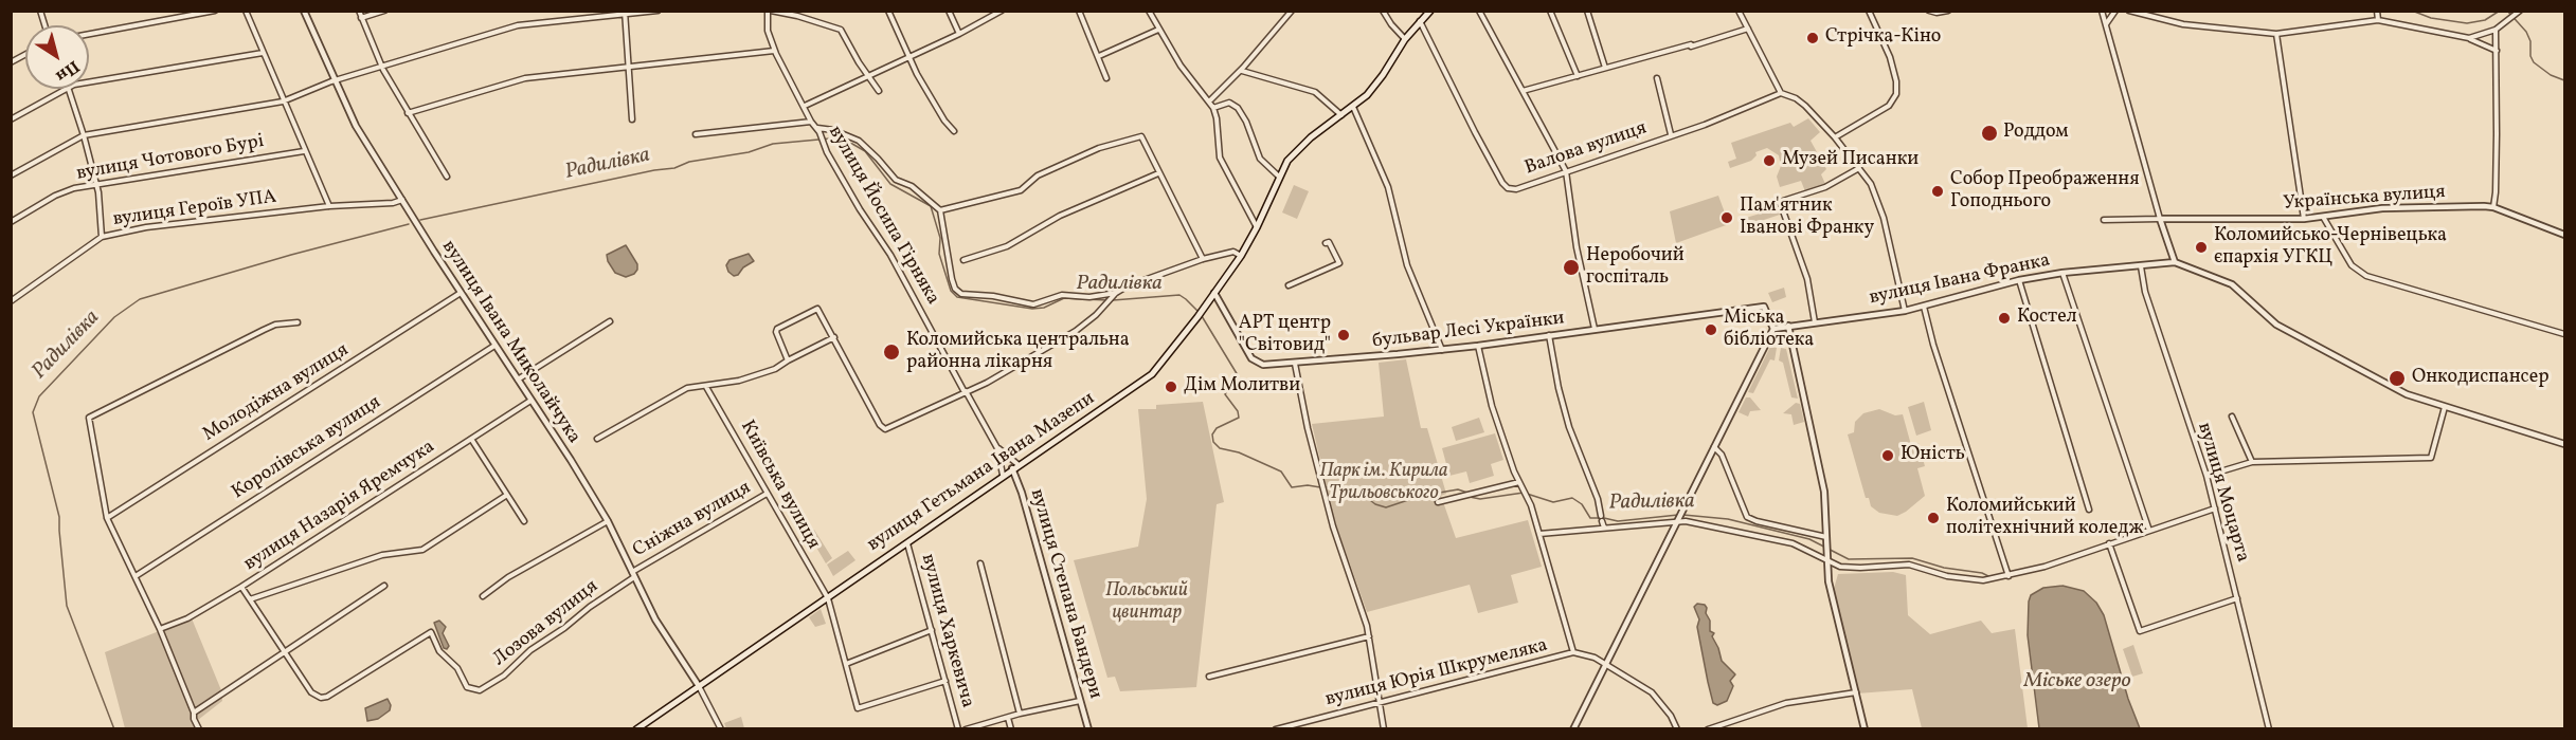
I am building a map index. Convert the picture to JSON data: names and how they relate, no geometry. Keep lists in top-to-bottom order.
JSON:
{
  "streets": {
    "main road": ["вулиця Гетьмана Івана Мазепи"],
    "street": [
      "Валова вулиця",
      "вулиця Чотового Бурі",
      "Українська вулиця",
      "вулиця Героїв УПА",
      "вулиця Йосипа Гірняка",
      "вулиця Івана Франка",
      "бульвар Лесі Українки",
      "вулиця Івана Миколайчука",
      "Молодіжна вулиця",
      "Королівська вулиця",
      "Київська вулиця",
      "вулиця Моцарта",
      "вулиця Назарія Яремчука",
      "Сніжна вулиця",
      "вулиця Степана Бандери",
      "Лозова вулиця",
      "вулиця Харкевича",
      "вулиця Юрія Шкрумеляка"
    ]
  },
  "crossings": [
    ["Валова вулиця", "вулиця Гетьмана Івана Мазепи"],
    ["вулиця Героїв УПА", "вулиця Івана Миколайчука"],
    ["вулиця Івана Франка", "бульвар Лесі Українки"],
    ["вулиця Івана Франка", "вулиця Моцарта"],
    ["бульвар Лесі Українки", "вулиця Гетьмана Івана Мазепи"],
    ["вулиця Івана Миколайчука", "Молодіжна вулиця"],
    ["вулиця Івана Миколайчука", "Королівська вулиця"],
    ["вулиця Івана Миколайчука", "вулиця Гетьмана Івана Мазепи"],
    ["вулиця Івана Миколайчука", "вулиця Назарія Яремчука"],
    ["вулиця Івана Миколайчука", "Сніжна вулиця"],
    ["вулиця Івана Миколайчука", "Лозова вулиця"],
    ["вулиця Гетьмана Івана Мазепи", "Київська вулиця"],
    ["вулиця Гетьмана Івана Мазепи", "вулиця Степана Бандери"],
    ["вулиця Гетьмана Івана Мазепи", "вулиця Харкевича"],
    ["Київська вулиця", "Сніжна вулиця"],
    ["Київська вулиця", "вулиця Харкевича"],
    ["Сніжна вулиця", "Лозова вулиця"]
  ],
  "water": ["Радилівка", "Міське озеро"],
  "parks": ["Парк ім. Кирила Трильовського", "Польський цвинтар"],
  "places": [
    "Стрічка-Кіно",
    "Роддом",
    "Музей Писанки",
    "Собор Преображення Гоподнього",
    "Пам'ятник Іванові Франку",
    "Коломийсько-Чернівецька єпархія УГКЦ",
    "Неробочий госпіталь",
    "Костел",
    "Міська бібліотека",
    "АРТ центр \"Світовид\"",
    "Коломийська центральна районна лікарня",
    "Онкодиспансер",
    "Дім Молитви",
    "Юність",
    "Коломийський політехнічний коледж"
  ],
  "north": "bottom right"
}
